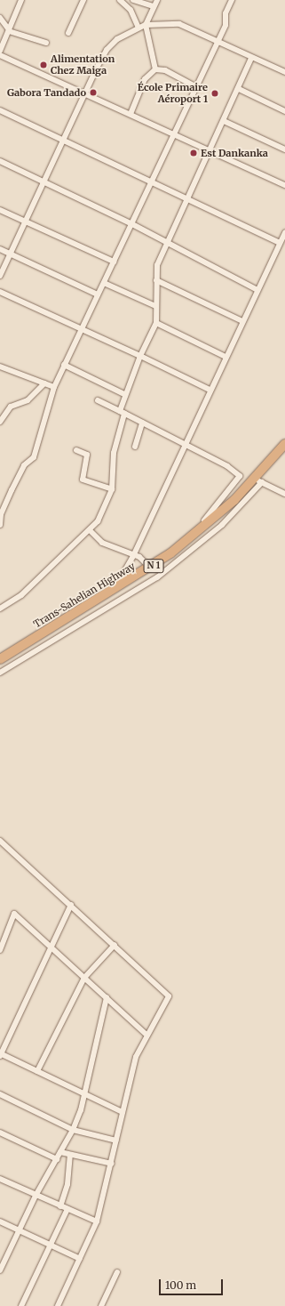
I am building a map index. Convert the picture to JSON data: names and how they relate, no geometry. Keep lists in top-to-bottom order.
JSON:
{
  "streets": {
    "highway": ["N 1", "Trans-Sahelian Highway"]
  },
  "places": [
    "Alimentation Chez Maiga",
    "Gabora Tandado",
    "École Primaire Aéroport 1",
    "Est Dankanka"
  ],
  "scale_bar": "100 m"
}
